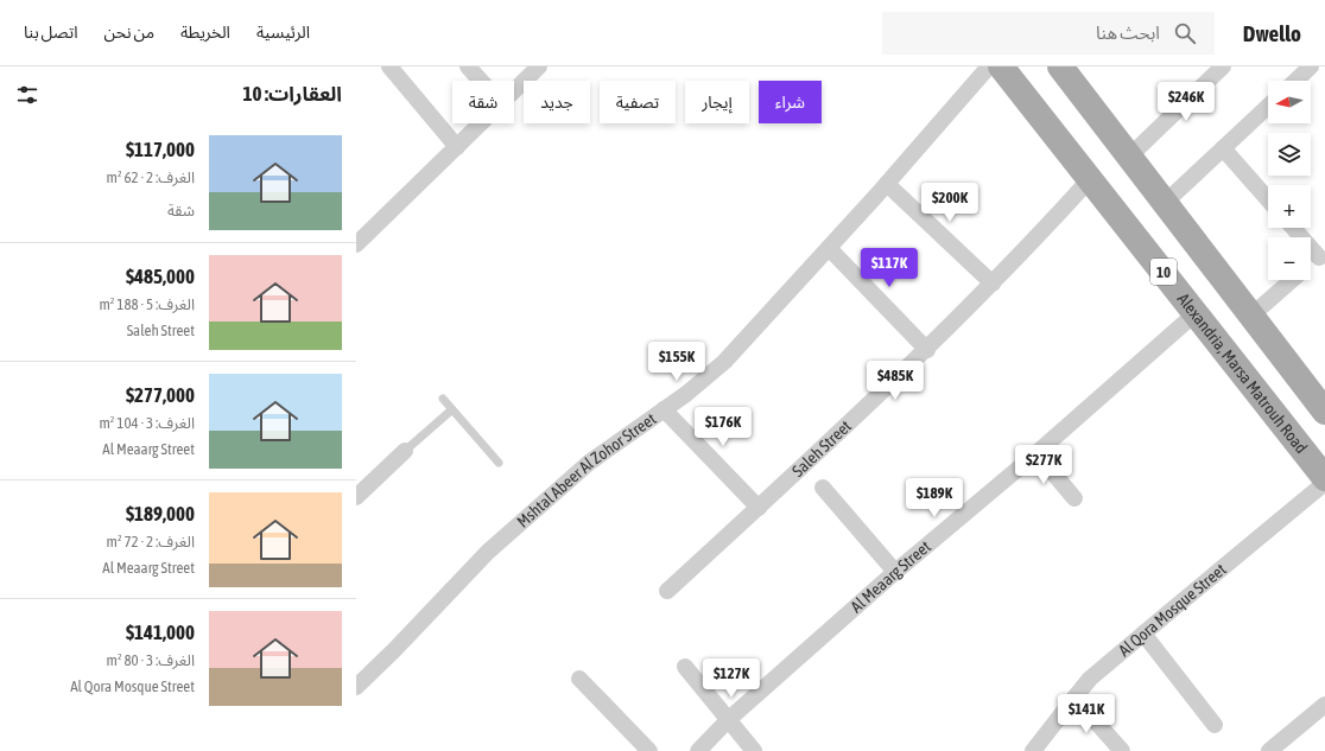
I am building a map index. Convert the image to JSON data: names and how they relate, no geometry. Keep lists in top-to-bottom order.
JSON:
{
  "streets": {
    "main road": ["10", "Alexandria, Marsa Matrouh Road"],
    "street": [
      "Saleh Street",
      "Mshtal Abeer Al Zohor Street",
      "Al Meaarg Street",
      "Al Qora Mosque Street"
    ]
  },
  "crossings": [
    ["Alexandria, Marsa Matrouh Road", "Saleh Street"],
    ["Alexandria, Marsa Matrouh Road", "Al Meaarg Street"]
  ],
  "north": "left",
  "page": {
    "header": "Dwello",
    "search": "ابحث هنا",
    "nav": [
      "الرئيسية",
      "الخريطة",
      "من نحن",
      "اتصل بنا"
    ],
    "heading": "العقارات: 10",
    "map_buttons": ["+", "−"],
    "chip": [
      "شراء",
      "إيجار",
      "تصفية",
      "جديد",
      "شقة"
    ],
    "price": [
      "$246K",
      "$200K",
      "$117K",
      "$155K",
      "$485K",
      "$176K",
      "$277K",
      "$189K",
      "$127K",
      "$141K"
    ],
    "list": [
      {
        "name": "$117,000",
        "note": "الغرف: 2 · 62 m² · شقة"
      },
      {
        "name": "$485,000",
        "note": "الغرف: 5 · 188 m² · Saleh Street"
      },
      {
        "name": "$277,000",
        "note": "الغرف: 3 · 104 m² · Al Meaarg Street"
      },
      {
        "name": "$189,000",
        "note": "الغرف: 2 · 72 m² · Al Meaarg Street"
      },
      {
        "name": "$141,000",
        "note": "الغرف: 3 · 80 m² · Al Qora Mosque Street"
      }
    ]
  }
}
